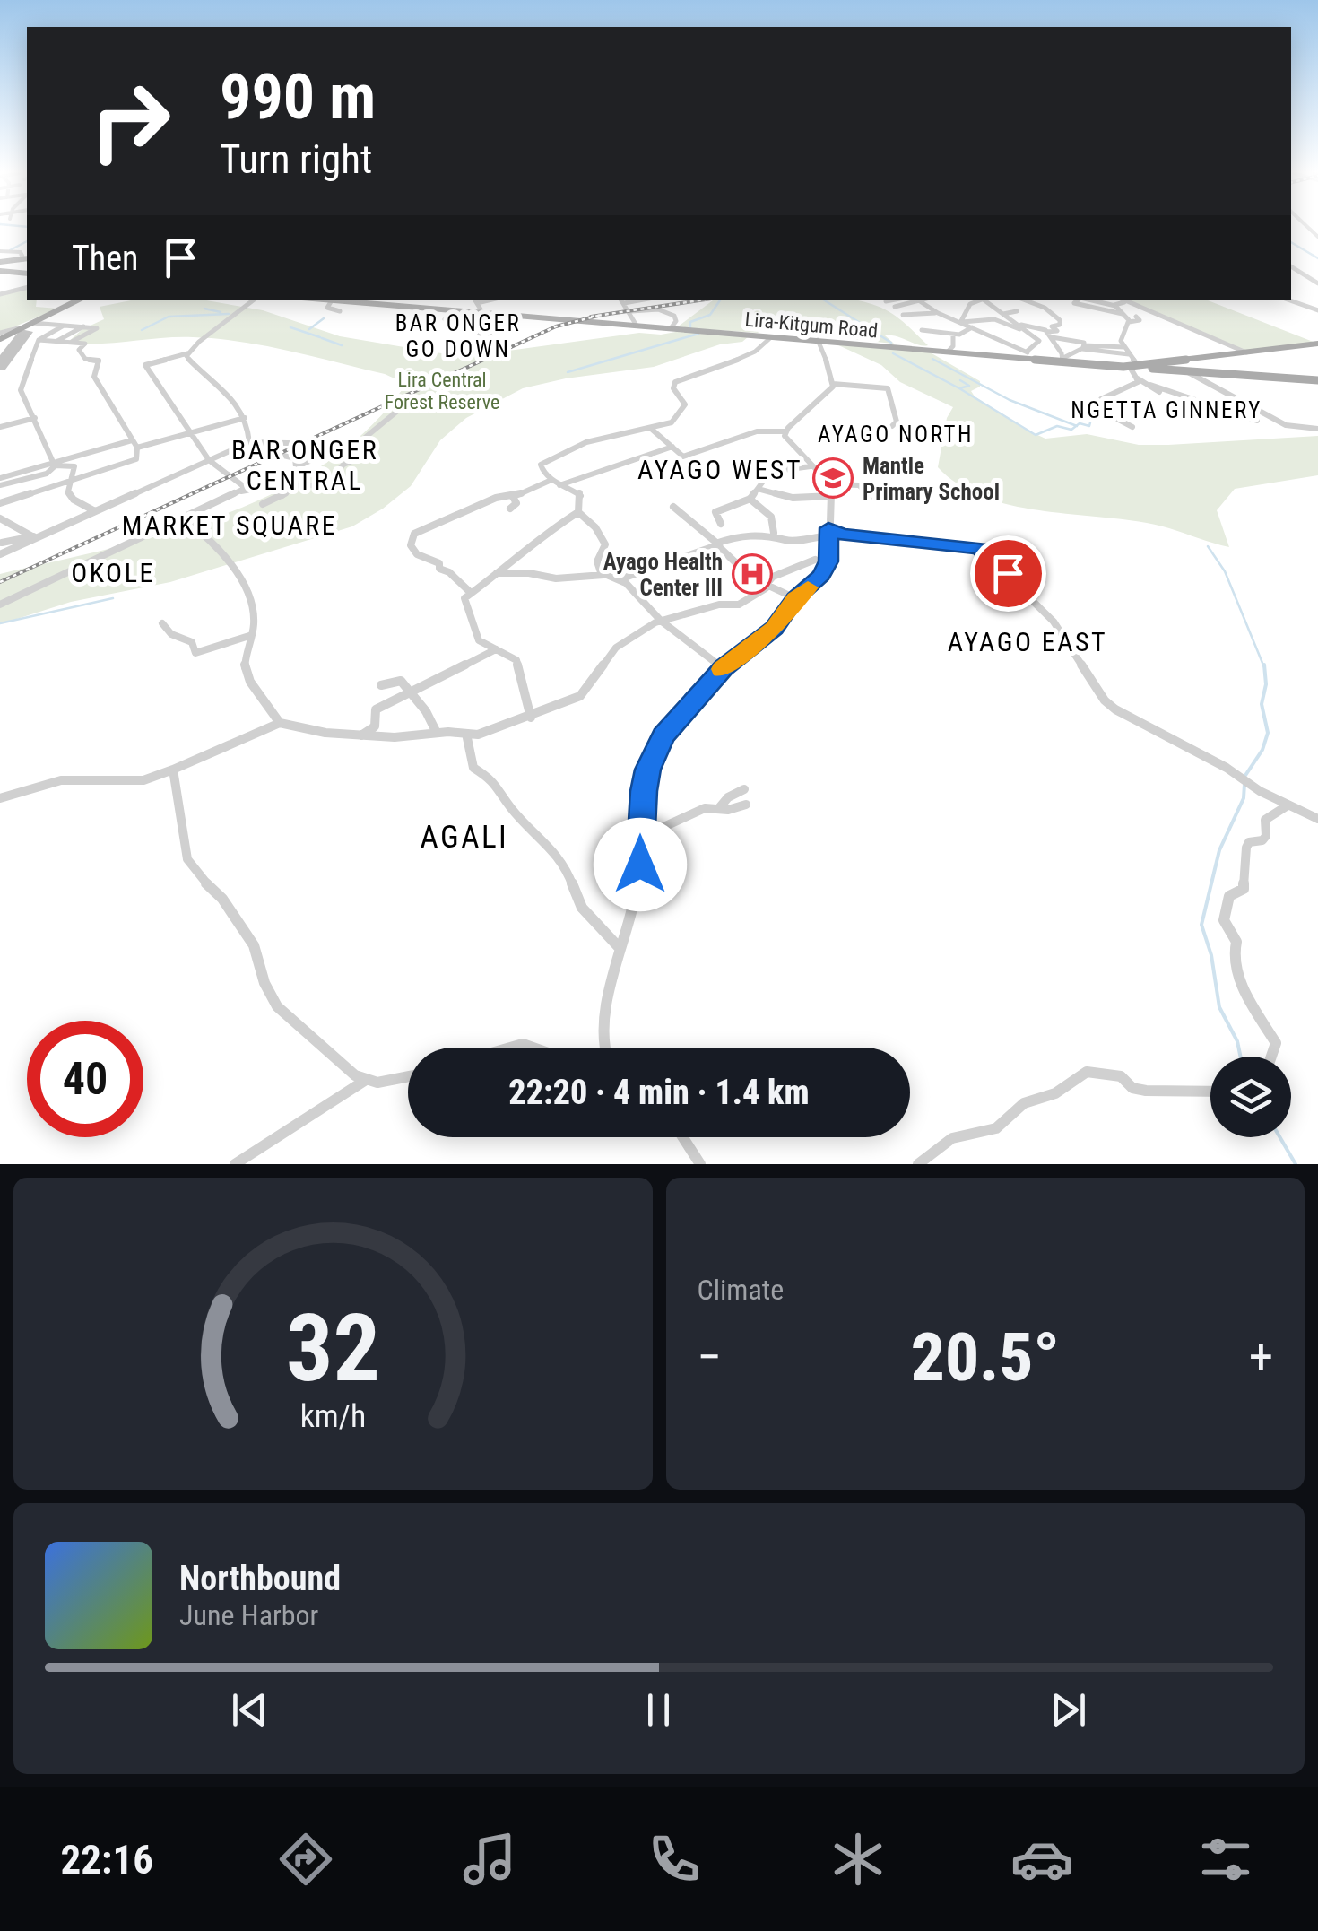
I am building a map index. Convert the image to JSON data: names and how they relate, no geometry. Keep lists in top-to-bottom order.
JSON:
{
  "streets": {
    "main road": ["Lira-Kitgum Road"]
  },
  "districts": [
    "BAR ONGER GO DOWN",
    "NGETTA GINNERY",
    "AYAGO NORTH",
    "BAR ONGER CENTRAL",
    "AYAGO WEST",
    "MARKET SQUARE",
    "OKOLE",
    "AYAGO EAST",
    "AGALI"
  ],
  "parks": ["Lira Central Forest Reserve"],
  "places": {
    "school or university": ["Mantle Primary School"],
    "hospital": ["Ayago Health Center III"]
  },
  "page": {
    "turn": ["990 m", "Turn right"],
    "then": "Then",
    "limit": "40",
    "trip": "22:20 · 4 min · 1.4 km",
    "tile": "Climate",
    "heat": ["−", "20.5°", "+"],
    "song": ["Northbound", "June Harbor"],
    "tabs": "22:16",
    "gauge": ["32", "km/h"]
  }
}
